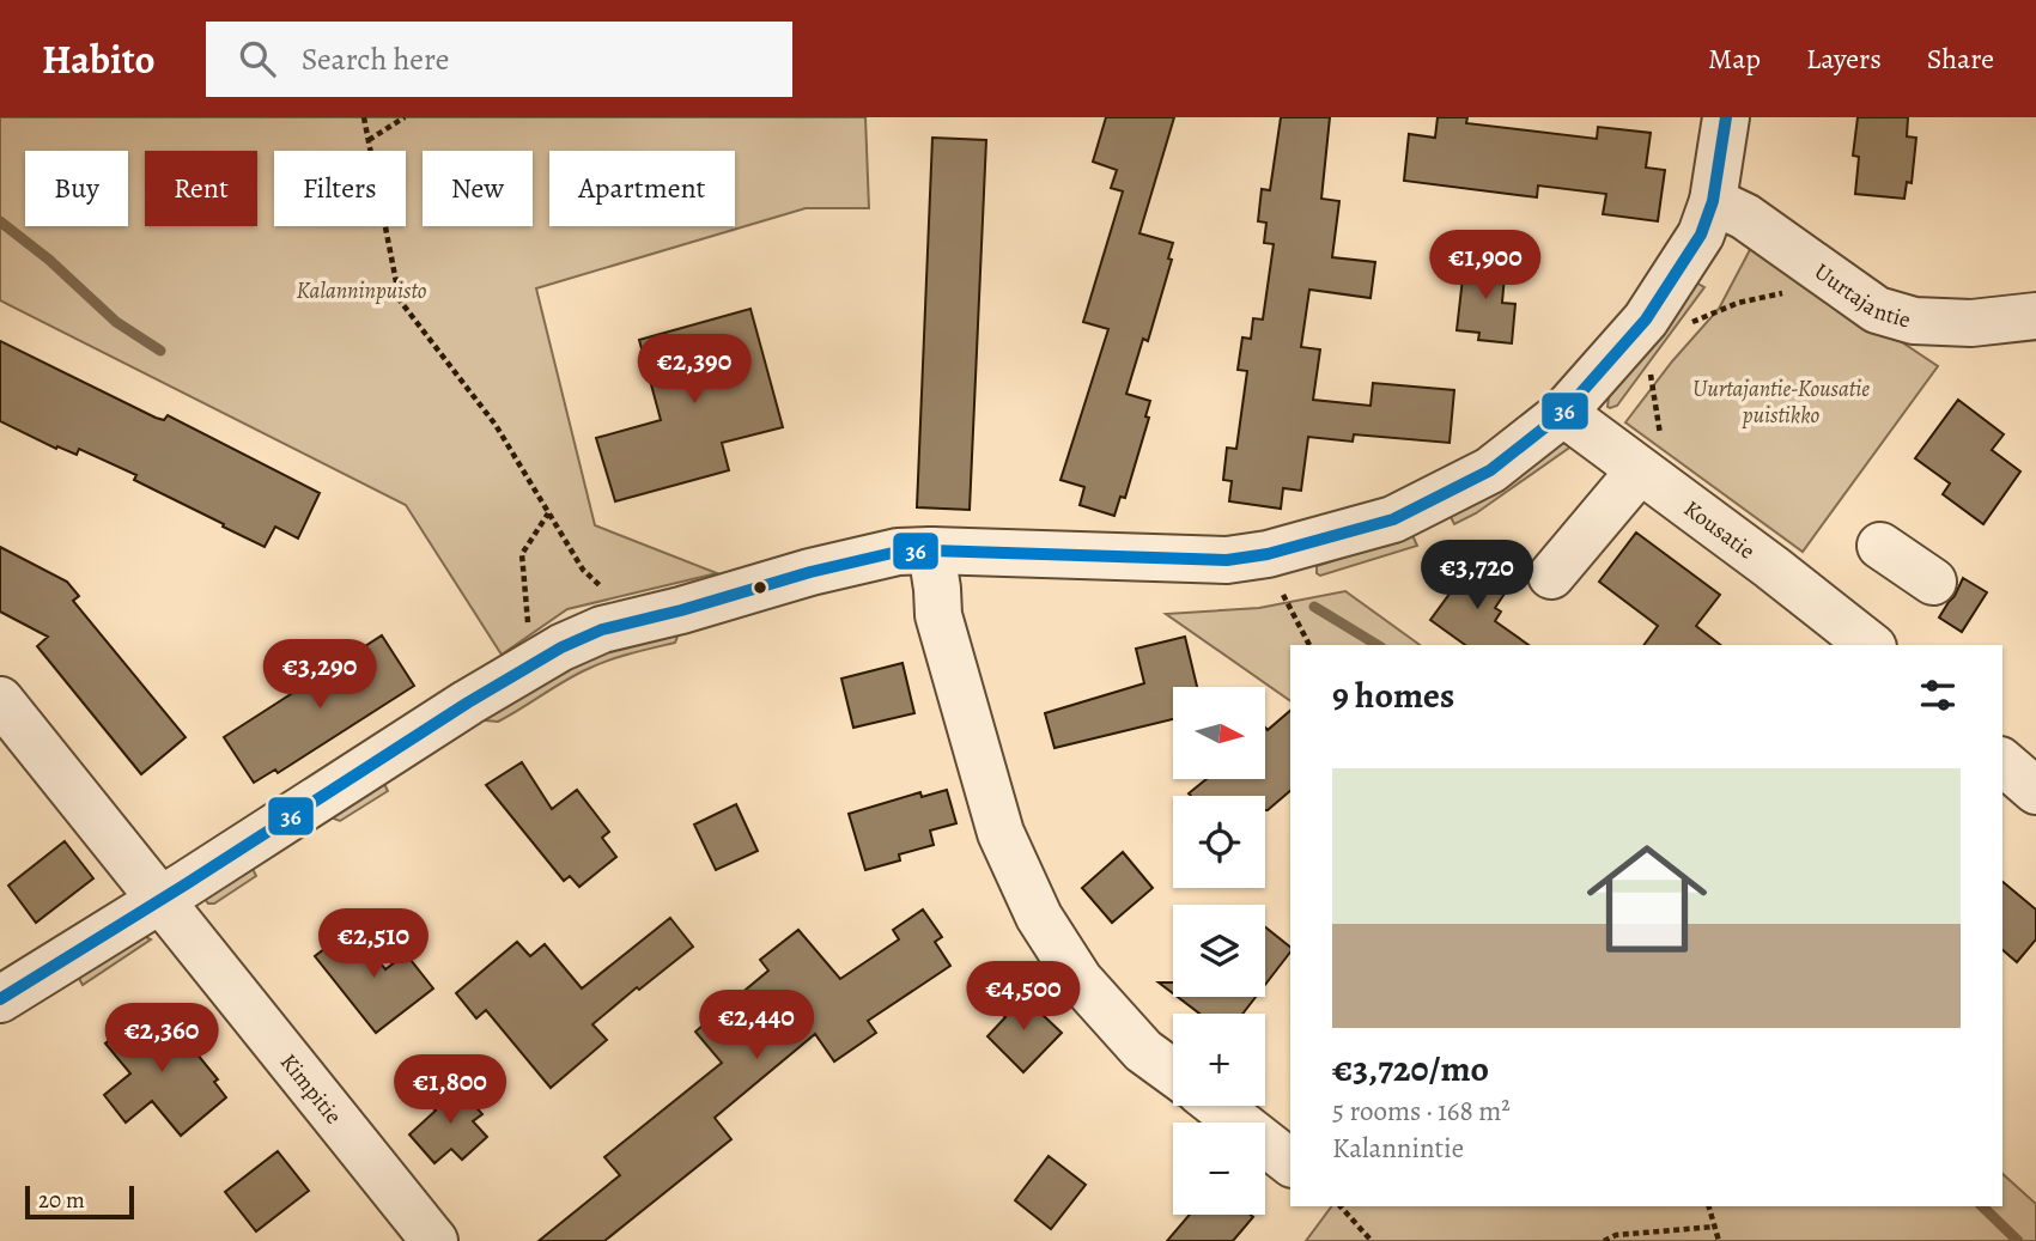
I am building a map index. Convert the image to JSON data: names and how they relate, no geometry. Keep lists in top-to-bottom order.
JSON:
{
  "streets": {
    "street": ["Uurtajantie", "Kousatie", "Kimpitie"]
  },
  "parks": ["Kalanninpuisto", "Uurtajantie-Kousatie puistikko"],
  "lines": ["transit line 36"],
  "scale_bar": "20 m",
  "north": "right",
  "page": {
    "header": "Habito",
    "search": "Search here",
    "nav": ["Map", "Layers", "Share"],
    "chip": [
      "Buy",
      "Rent",
      "Filters",
      "New",
      "Apartment"
    ],
    "price": [
      "€1,900",
      "€2,390",
      "€3,720",
      "€3,290",
      "€2,510",
      "€4,500",
      "€2,440",
      "€2,360",
      "€1,800"
    ],
    "heading": "9 homes",
    "map_buttons": ["+", "−"],
    "list": [
      {
        "name": "€3,720/mo",
        "note": "5 rooms · 168 m² · Kalannintie"
      }
    ],
    "scale": "20 m"
  }
}
